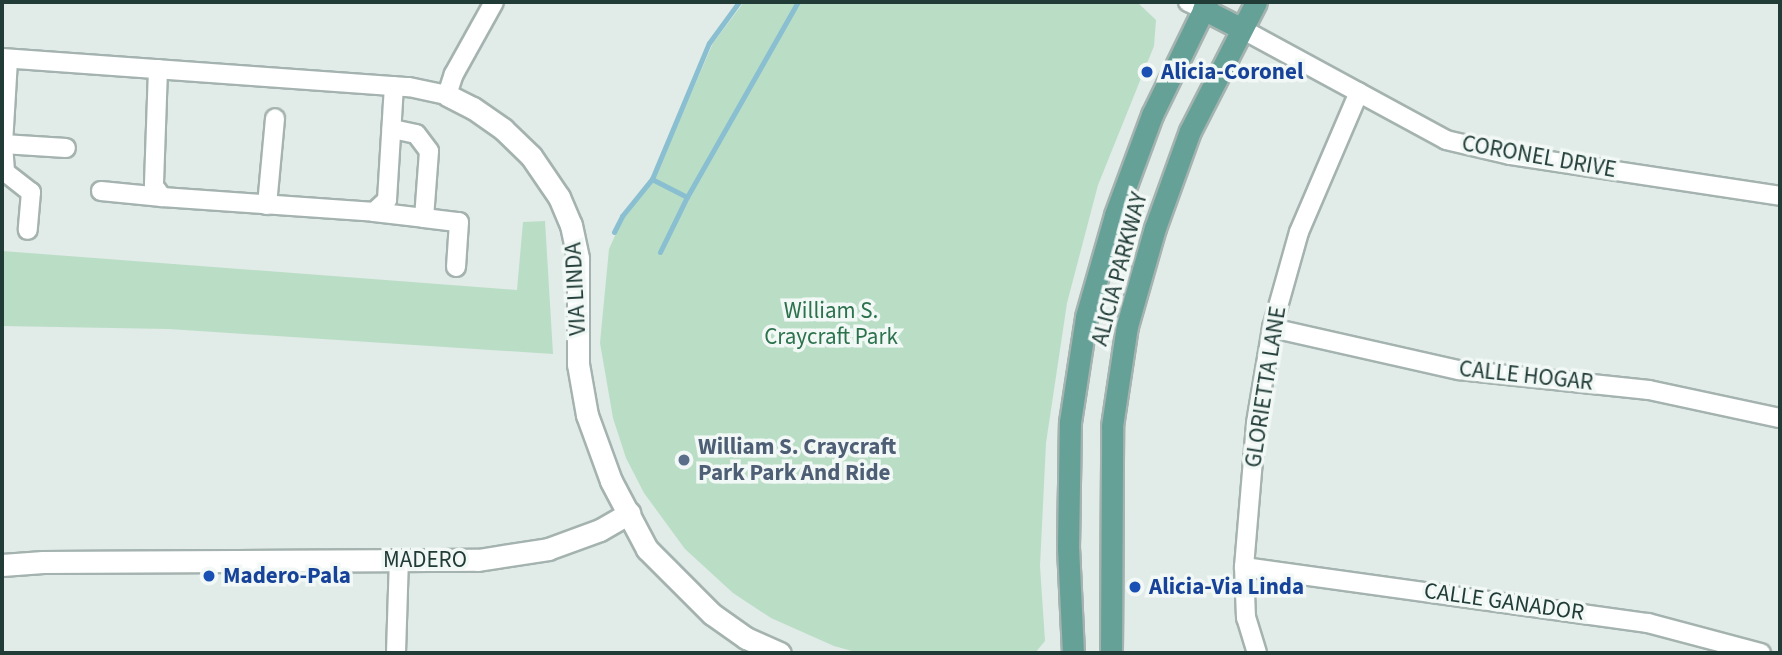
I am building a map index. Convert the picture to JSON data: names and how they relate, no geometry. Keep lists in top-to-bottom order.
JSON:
{
  "streets": {
    "main road": ["ALICIA PARKWAY"],
    "street": [
      "CORONEL DRIVE",
      "VIA LINDA",
      "CALLE HOGAR",
      "GLORIETTA LANE",
      "MADERO",
      "CALLE GANADOR"
    ]
  },
  "crossings": [
    ["CORONEL DRIVE", "ALICIA PARKWAY"],
    ["CORONEL DRIVE", "GLORIETTA LANE"],
    ["VIA LINDA", "MADERO"],
    ["CALLE HOGAR", "GLORIETTA LANE"],
    ["GLORIETTA LANE", "CALLE GANADOR"]
  ],
  "parks": ["William S. Craycraft Park"],
  "places": [
    "Alicia-Coronel",
    "William S. Craycraft Park Park And Ride",
    "Madero-Pala",
    "Alicia-Via Linda"
  ]
}
